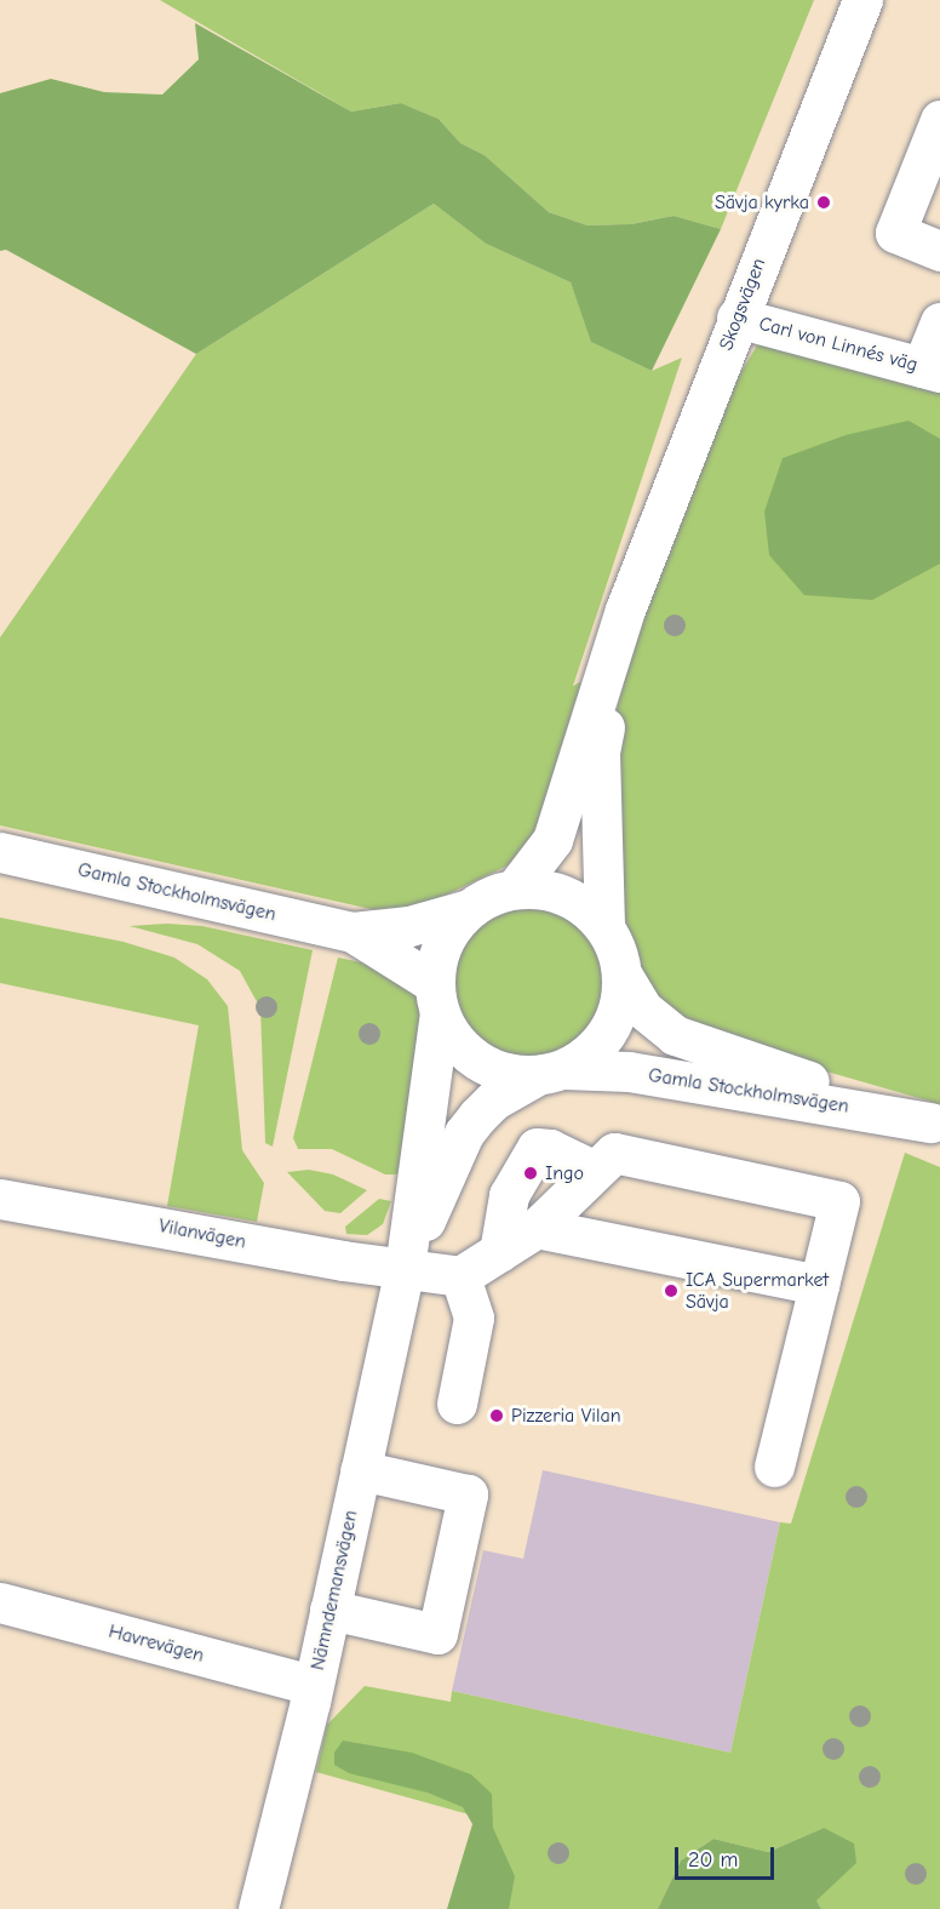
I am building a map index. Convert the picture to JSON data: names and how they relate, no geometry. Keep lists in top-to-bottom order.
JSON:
{
  "streets": {
    "street": [
      "Skogsvägen",
      "Carl von Linnés väg",
      "Gamla Stockholmsvägen",
      "Vilanvägen",
      "Nämndemansvägen",
      "Havrevägen"
    ]
  },
  "crossings": [
    ["Skogsvägen", "Carl von Linnés väg"],
    ["Skogsvägen", "Gamla Stockholmsvägen"],
    ["Skogsvägen", "Nämndemansvägen"],
    ["Gamla Stockholmsvägen", "Nämndemansvägen"],
    ["Vilanvägen", "Nämndemansvägen"],
    ["Nämndemansvägen", "Havrevägen"]
  ],
  "places": [
    "Sävja kyrka",
    "Ingo",
    "ICA Supermarket Sävja",
    "Pizzeria Vilan"
  ],
  "scale_bar": "20 m"
}
